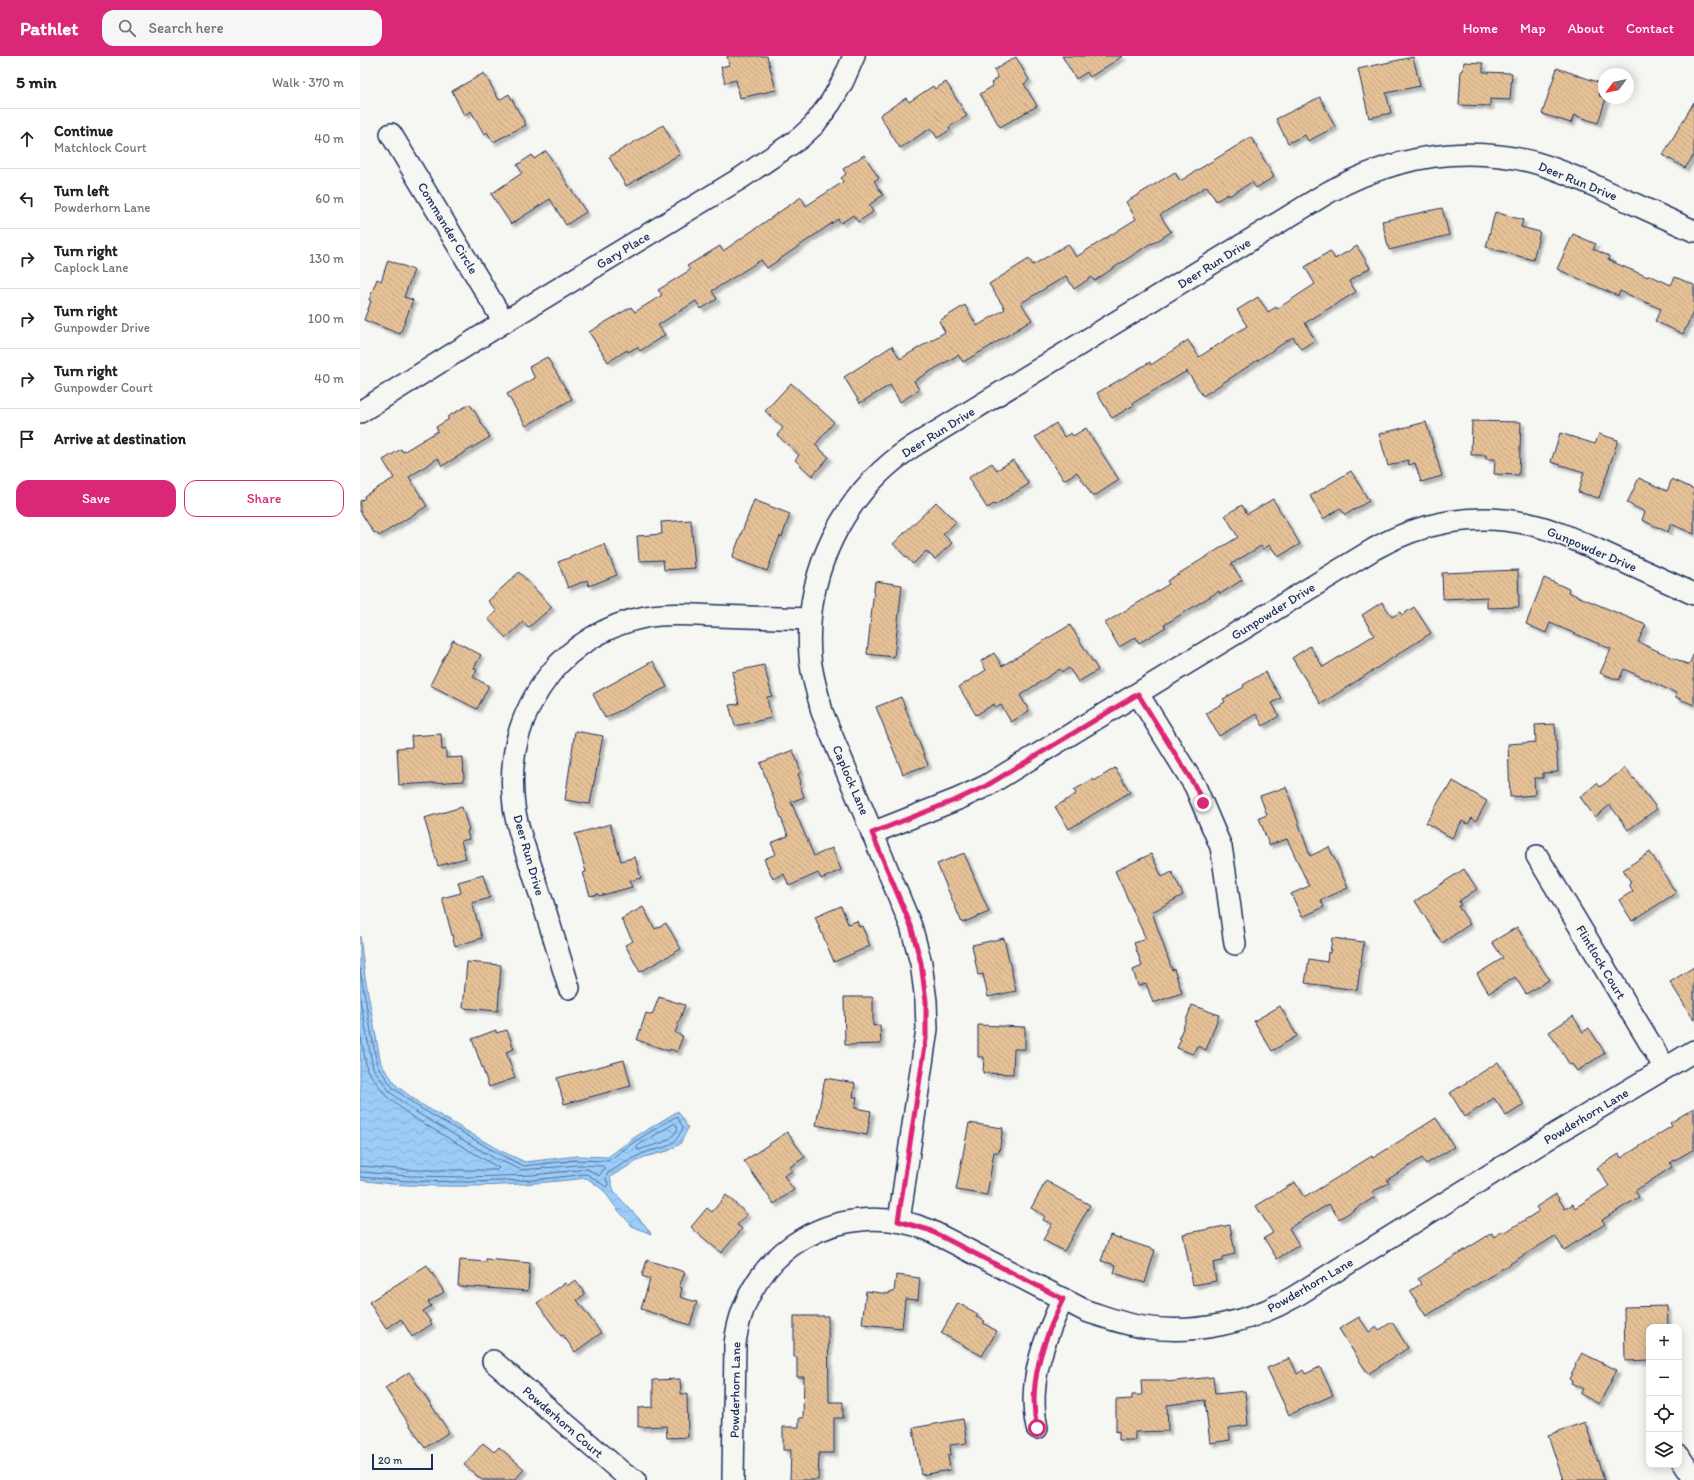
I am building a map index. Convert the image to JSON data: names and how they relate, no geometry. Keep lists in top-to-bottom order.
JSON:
{
  "streets": {
    "street": [
      "Deer Run Drive",
      "Commander Circle",
      "Gary Place",
      "Gunpowder Drive",
      "Caplock Lane",
      "Flintlock Court",
      "Powderhorn Lane",
      "Powderhorn Court"
    ]
  },
  "crossings": [
    ["Deer Run Drive", "Caplock Lane"],
    ["Commander Circle", "Gary Place"],
    ["Gunpowder Drive", "Caplock Lane"],
    ["Caplock Lane", "Powderhorn Lane"],
    ["Flintlock Court", "Powderhorn Lane"]
  ],
  "scale_bar": "20 m",
  "north": "bottom left",
  "page": {
    "header": "Pathlet",
    "search": "Search here",
    "nav": [
      "Home",
      "Map",
      "About",
      "Contact"
    ],
    "heading": ["5 min", "Walk · 370 m"],
    "list": [
      ["Continue", "Matchlock Court", "40 m"],
      ["Turn left", "Powderhorn Lane", "60 m"],
      ["Turn right", "Caplock Lane", "130 m"],
      ["Turn right", "Gunpowder Drive", "100 m"],
      ["Turn right", "Gunpowder Court", "40 m"],
      "Arrive at destination"
    ],
    "buttons": ["Save", "Share"],
    "map_buttons": ["+", "−"],
    "scale": "20 m"
  }
}
